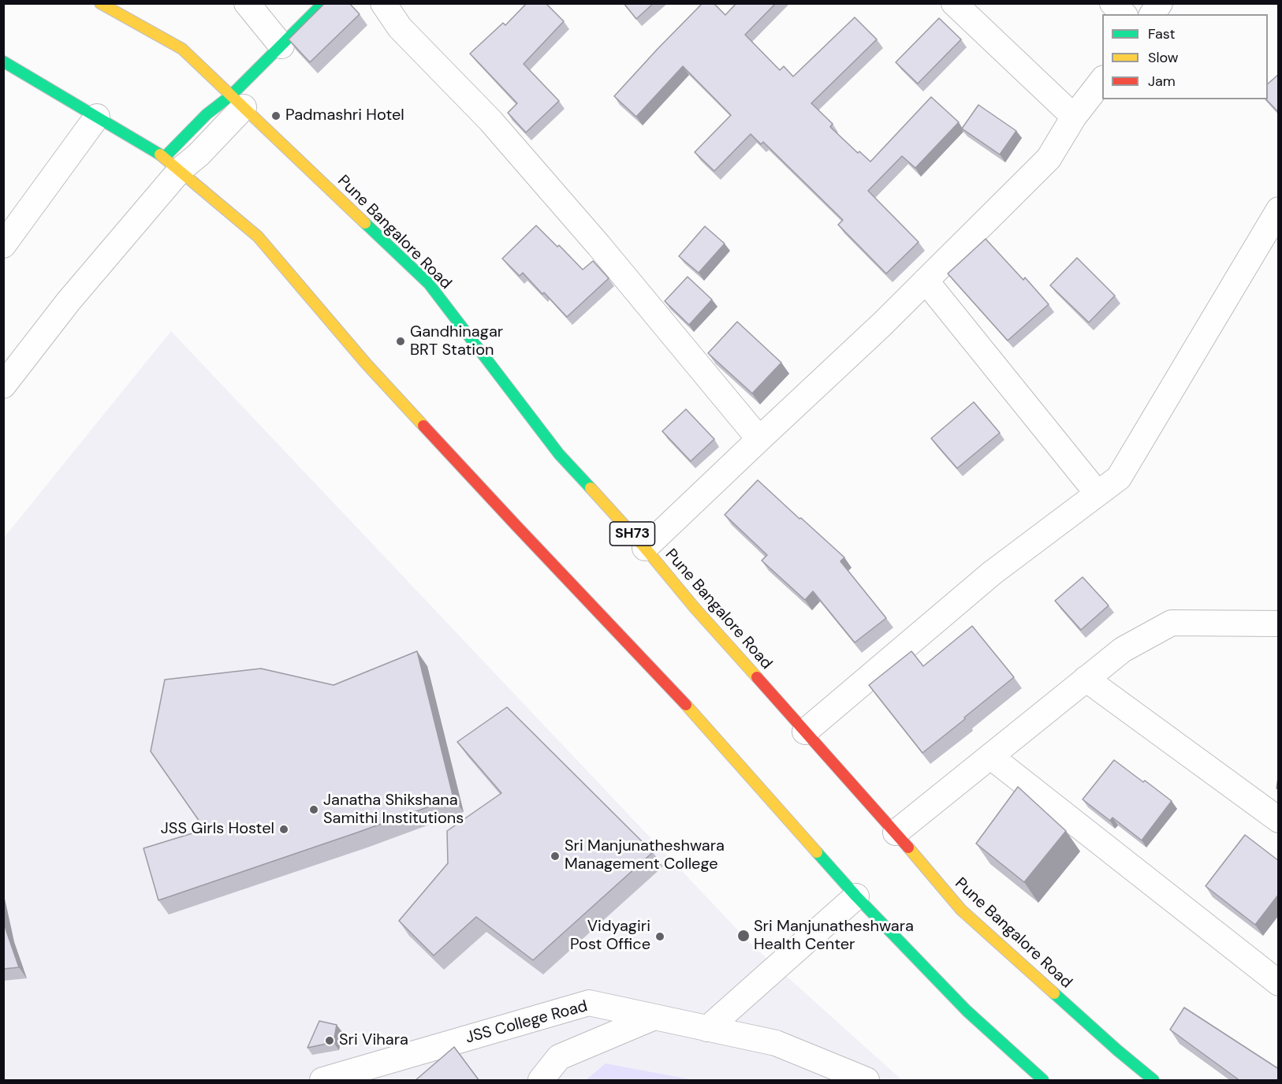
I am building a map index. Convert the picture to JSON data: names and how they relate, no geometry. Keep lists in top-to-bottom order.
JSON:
{
  "streets": {
    "main road": ["Pune Bangalore Road", "SH73"],
    "street": ["JSS College Road"]
  },
  "places": [
    "Padmashri Hotel",
    "Gandhinagar BRT Station",
    "Janatha Shikshana Samithi Institutions",
    "JSS Girls Hostel",
    "Sri Manjunatheshwara Management College",
    "Sri Manjunatheshwara Health Center",
    "Vidyagiri Post Office",
    "Sri Vihara"
  ],
  "legend": ["Fast", "Slow", "Jam"]
}
